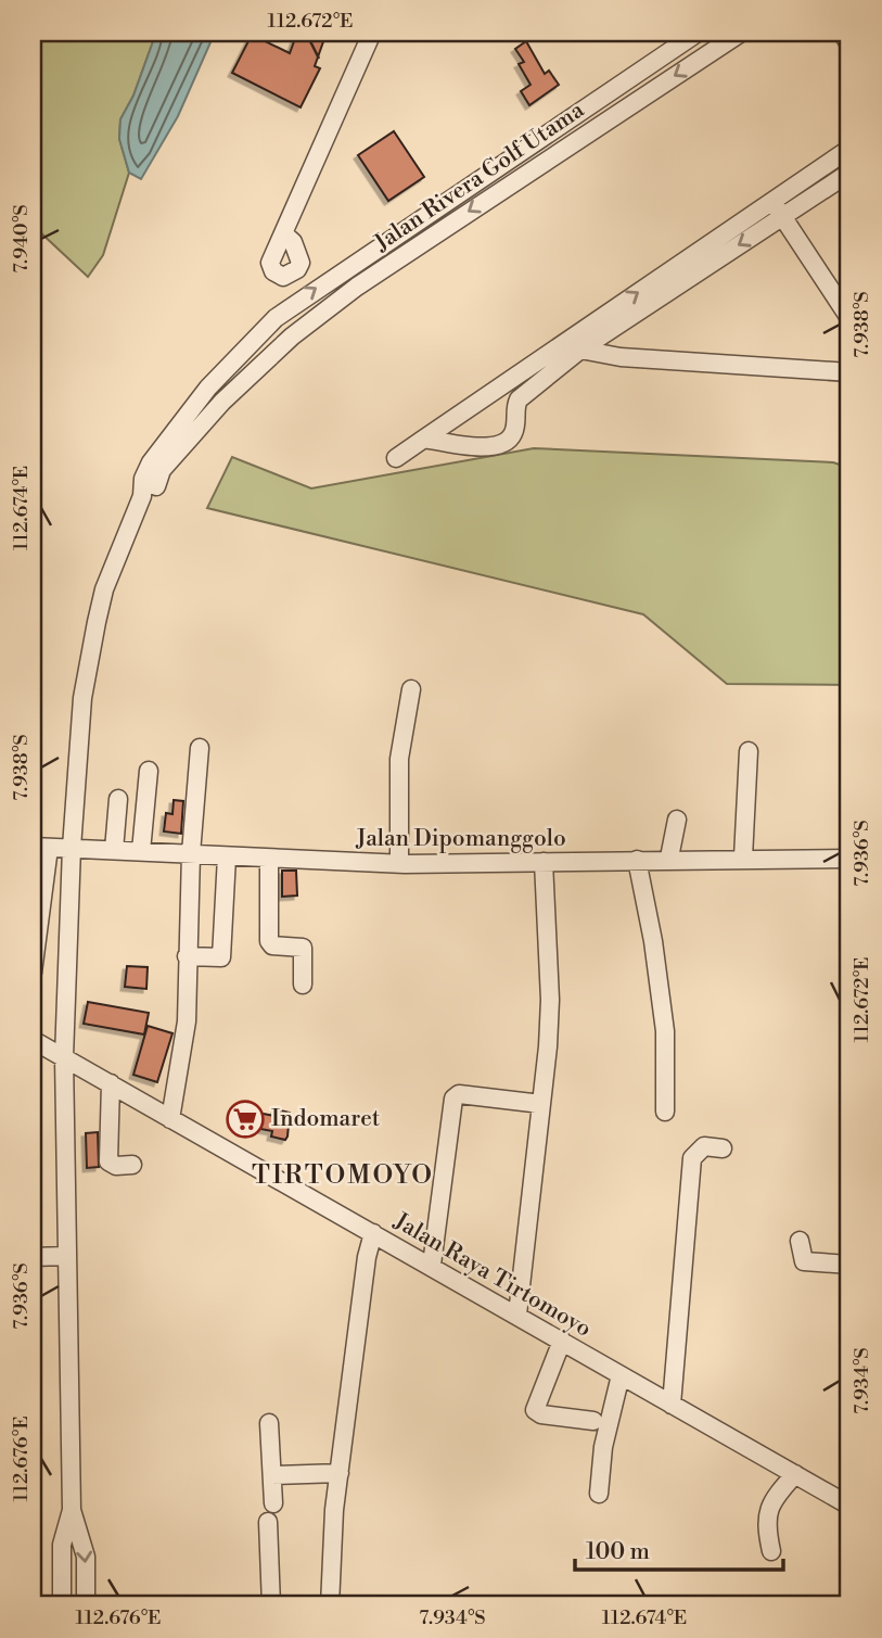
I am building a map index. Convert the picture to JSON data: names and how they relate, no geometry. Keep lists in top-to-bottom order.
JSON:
{
  "streets": {
    "street": ["Jalan Rivera Golf Utama", "Jalan Dipomanggolo", "Jalan Raya Tirtomoyo"]
  },
  "crossings": [
    ["Jalan Rivera Golf Utama", "Jalan Dipomanggolo"],
    ["Jalan Rivera Golf Utama", "Jalan Raya Tirtomoyo"]
  ],
  "districts": ["TIRTOMOYO"],
  "places": {
    "supermarket": ["Indomaret"]
  },
  "scale_bar": "100 m",
  "coordinates": [
    "112.672°E",
    "7.940°S",
    "7.938°S",
    "112.674°E",
    "7.936°S",
    "7.934°S",
    "112.676°E"
  ]
}
